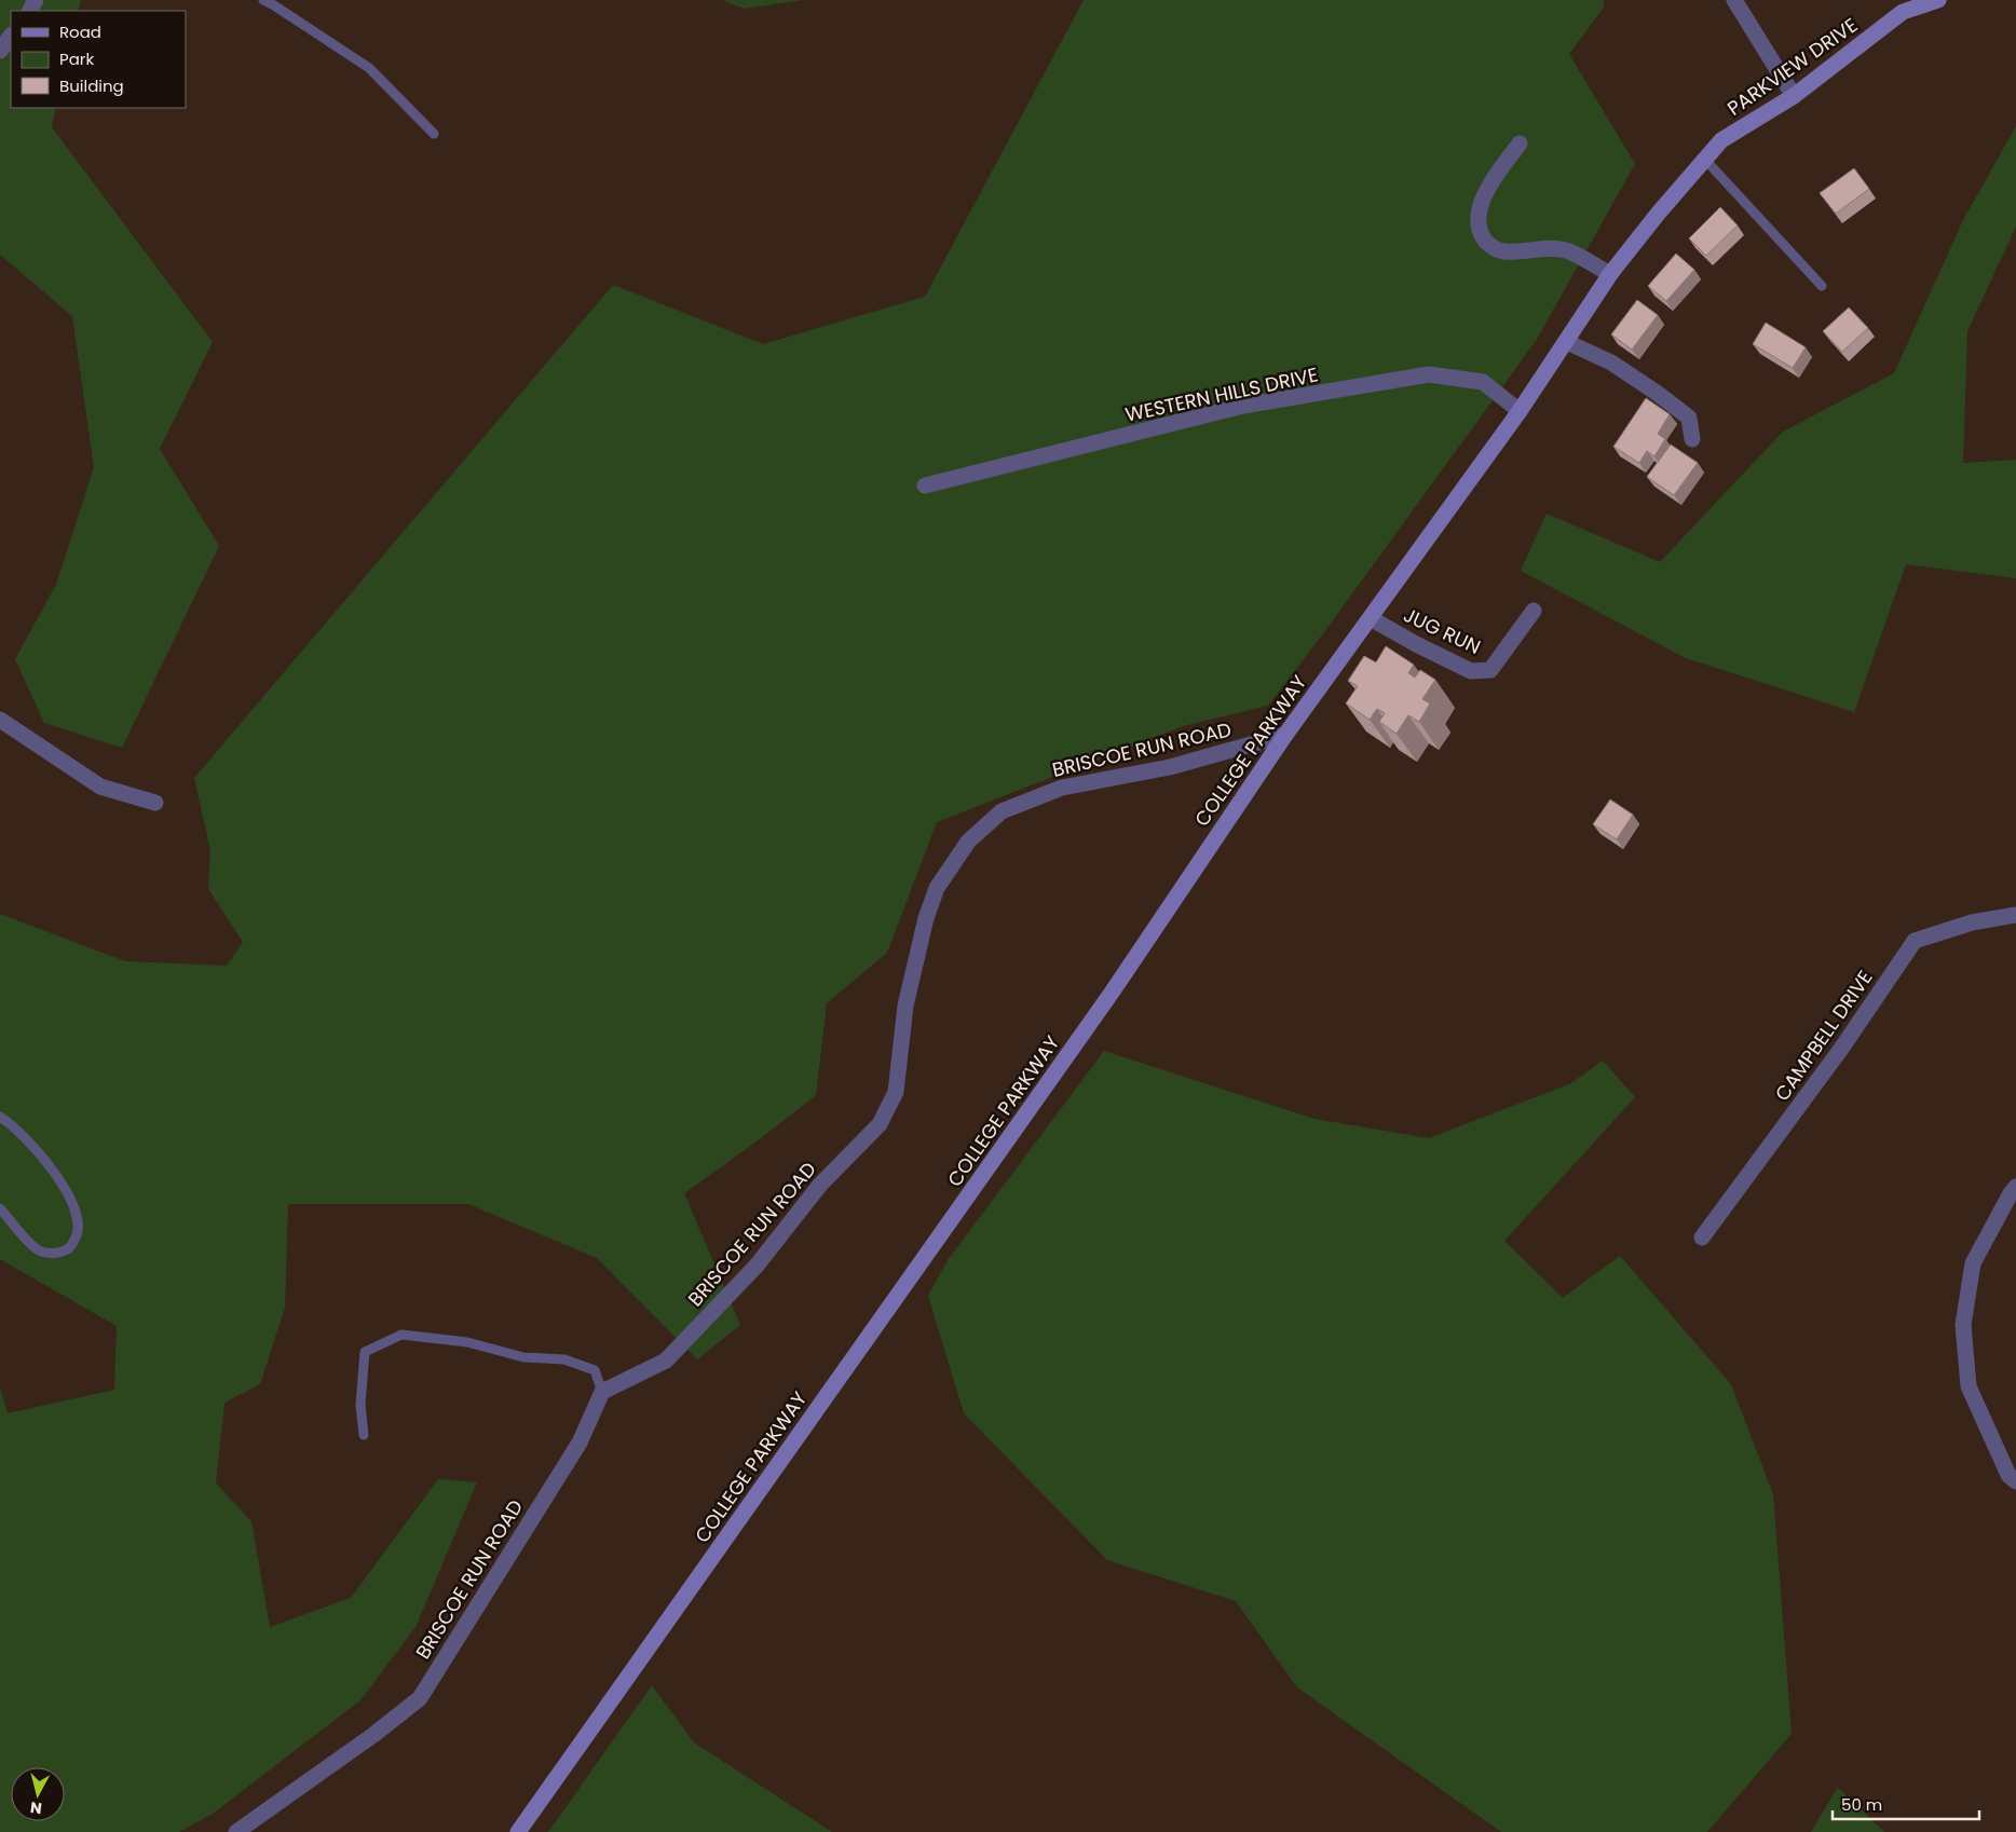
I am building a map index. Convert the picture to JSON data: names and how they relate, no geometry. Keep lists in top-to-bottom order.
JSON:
{
  "streets": {
    "street": [
      "PARKVIEW DRIVE",
      "WESTERN HILLS DRIVE",
      "JUG RUN",
      "BRISCOE RUN ROAD",
      "COLLEGE PARKWAY",
      "CAMPBELL DRIVE"
    ]
  },
  "crossings": [
    ["PARKVIEW DRIVE", "WESTERN HILLS DRIVE"],
    ["PARKVIEW DRIVE", "COLLEGE PARKWAY"],
    ["WESTERN HILLS DRIVE", "COLLEGE PARKWAY"],
    ["JUG RUN", "COLLEGE PARKWAY"],
    ["BRISCOE RUN ROAD", "COLLEGE PARKWAY"]
  ],
  "legend": ["Road", "Park", "Building"],
  "scale_bar": "50 m",
  "north": "bottom"
}
